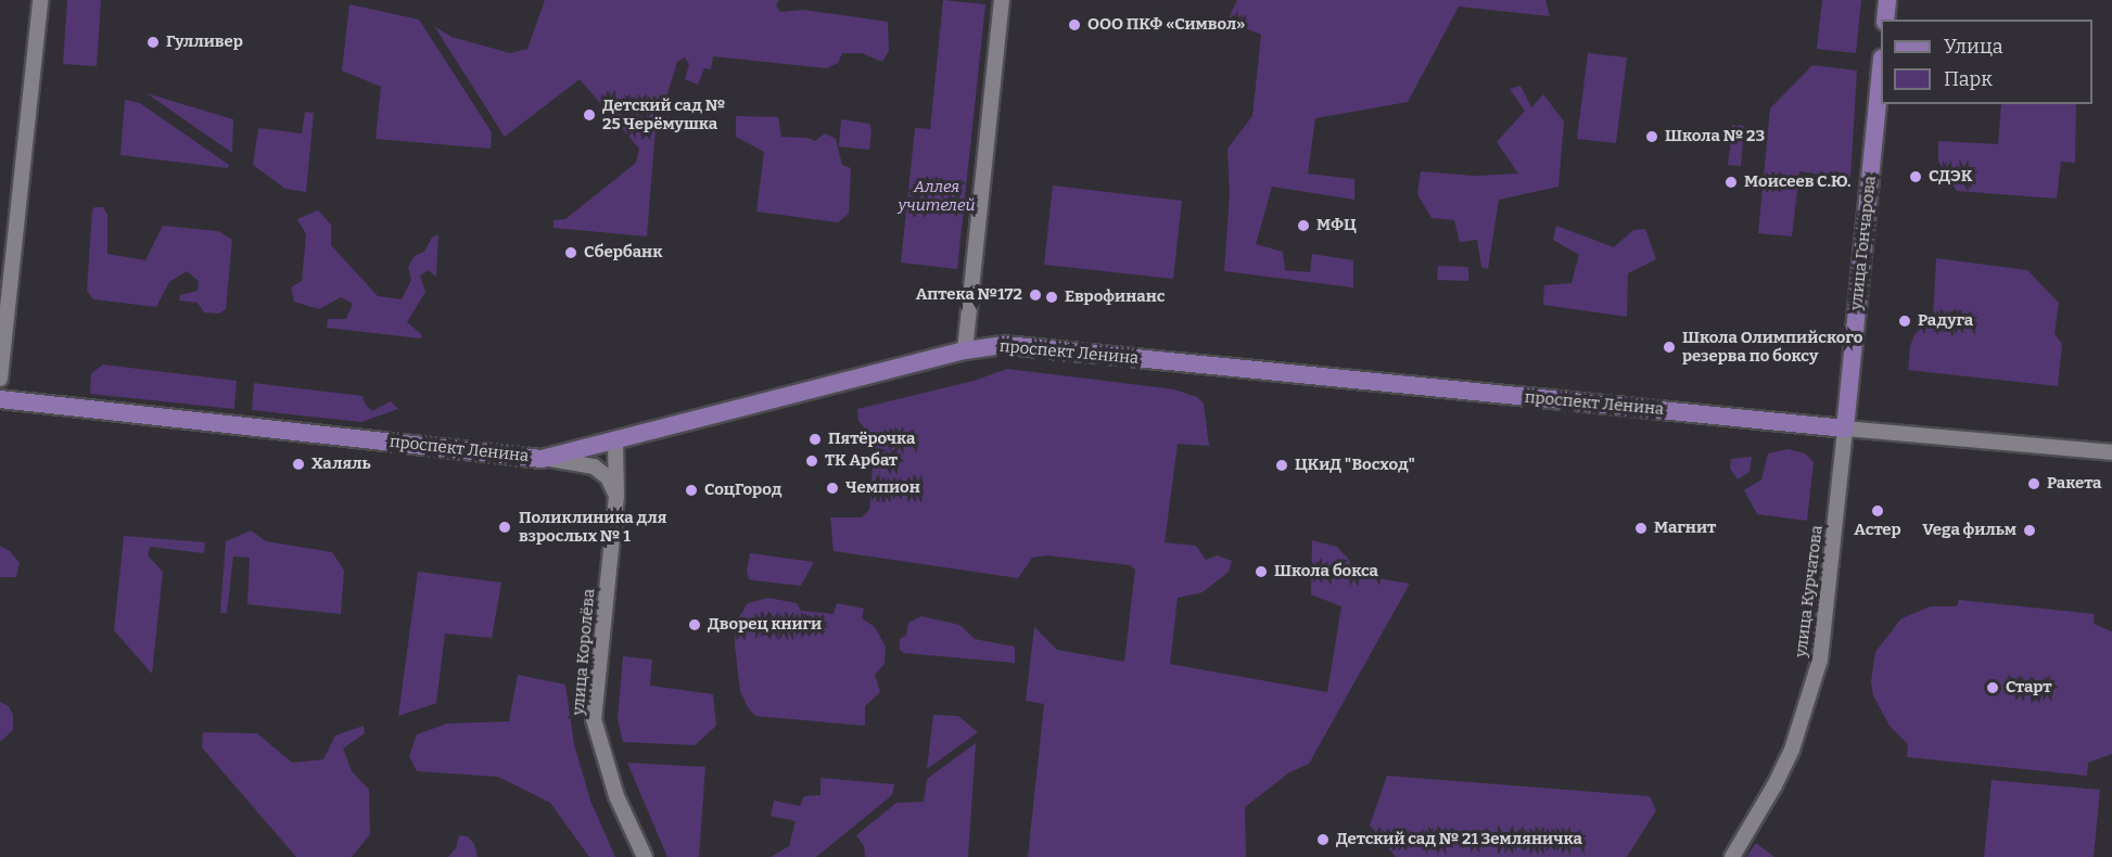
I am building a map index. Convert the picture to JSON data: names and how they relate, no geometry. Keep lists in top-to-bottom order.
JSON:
{
  "streets": {
    "main road": ["улица Гончарова", "проспект Ленина"],
    "street": ["улица Курчатова", "улица Королёва"]
  },
  "crossings": [
    ["улица Гончарова", "проспект Ленина"],
    ["улица Гончарова", "улица Курчатова"],
    ["проспект Ленина", "улица Курчатова"],
    ["проспект Ленина", "улица Королёва"]
  ],
  "parks": ["Аллея учителей"],
  "places": [
    "ООО ПКФ «Символ»",
    "Гулливер",
    "Детский сад № 25 Черёмушка",
    "Школа № 23",
    "СДЭК",
    "Моисеев С.Ю.",
    "МФЦ",
    "Сбербанк",
    "Аптека №172",
    "Еврофинанс",
    "Радуга",
    "Школа Олимпийского резерва по боксу",
    "Пятёрочка",
    "ТК Арбат",
    "Халяль",
    "ЦКиД \"Восход\"",
    "Ракета",
    "Чемпион",
    "СоцГород",
    "Астер",
    "Поликлиника для взрослых № 1",
    "Магнит",
    "Vega фильм",
    "Школа бокса",
    "Дворец книги",
    "Старт",
    "Детский сад № 21 Земляничка"
  ],
  "legend": ["Улица", "Парк"]
}
